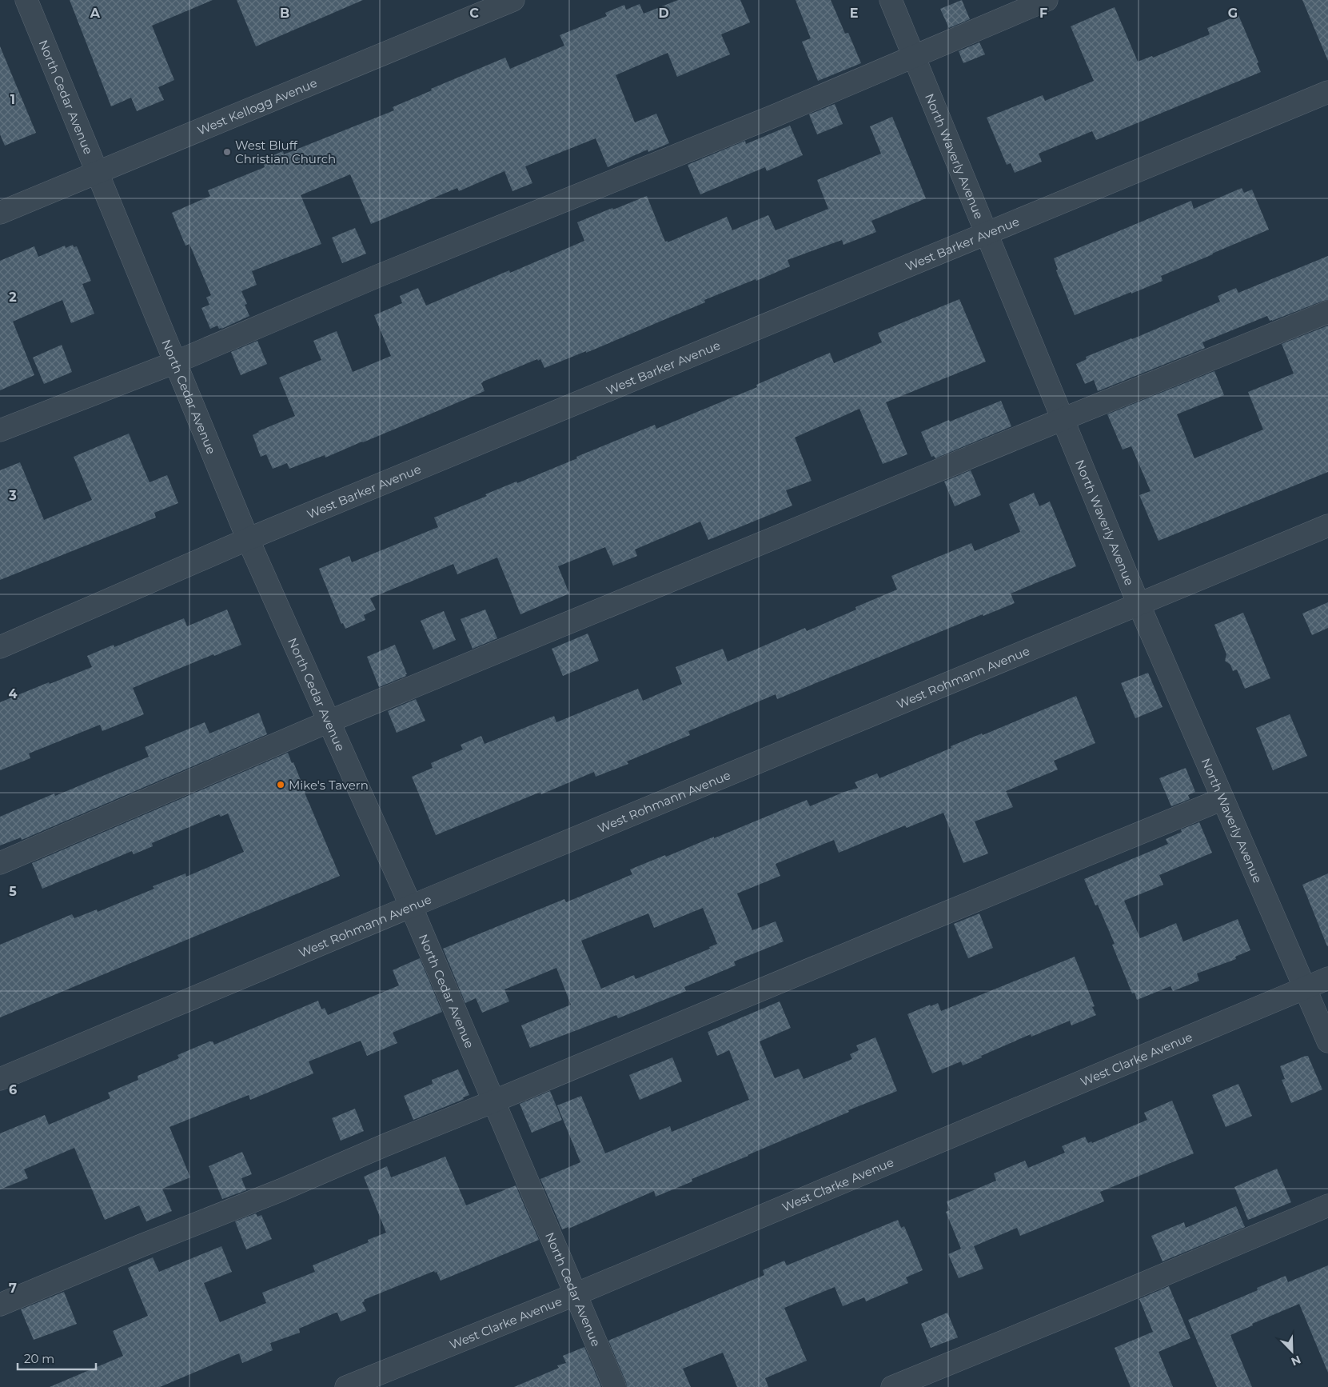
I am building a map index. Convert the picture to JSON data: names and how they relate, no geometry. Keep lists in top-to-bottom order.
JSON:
{
  "streets": {
    "street": [
      "North Cedar Avenue",
      "West Kellogg Avenue",
      "North Waverly Avenue",
      "West Barker Avenue",
      "West Rohmann Avenue",
      "West Clarke Avenue"
    ]
  },
  "crossings": [
    ["North Cedar Avenue", "West Kellogg Avenue"],
    ["North Cedar Avenue", "West Barker Avenue"],
    ["North Cedar Avenue", "West Rohmann Avenue"],
    ["North Cedar Avenue", "West Clarke Avenue"],
    ["North Waverly Avenue", "West Barker Avenue"],
    ["North Waverly Avenue", "West Rohmann Avenue"],
    ["North Waverly Avenue", "West Clarke Avenue"]
  ],
  "places": ["West Bluff Christian Church", "Mike's Tavern"],
  "scale_bar": "20 m",
  "north": "bottom right",
  "grid": {
    "columns": [
      "A",
      "B",
      "C",
      "D",
      "E",
      "F",
      "G"
    ],
    "rows": [
      "1",
      "2",
      "3",
      "4",
      "5",
      "6",
      "7"
    ]
  }
}
